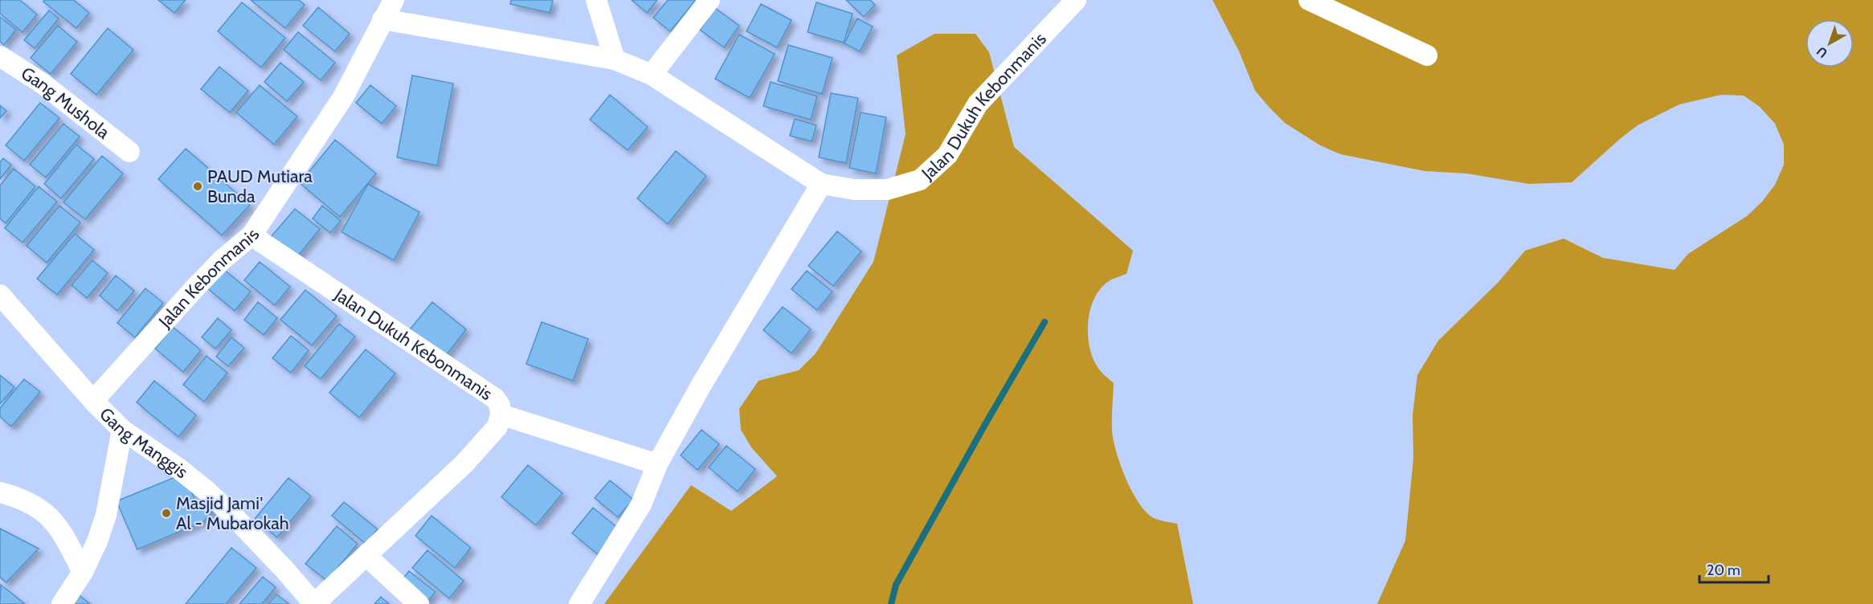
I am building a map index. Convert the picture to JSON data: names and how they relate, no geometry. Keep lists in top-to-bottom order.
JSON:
{
  "streets": {
    "street": [
      "Gang Mushola",
      "Jalan Dukuh Kebonmanis",
      "Jalan Kebonmanis",
      "Gang Manggis"
    ]
  },
  "crossings": [
    ["Jalan Dukuh Kebonmanis", "Jalan Kebonmanis"],
    ["Jalan Dukuh Kebonmanis", "Gang Manggis"],
    ["Jalan Kebonmanis", "Gang Manggis"]
  ],
  "places": ["PAUD Mutiara Bunda", "Masjid Jami' Al - Mubarokah"],
  "scale_bar": "20 m",
  "north": "bottom left"
}
